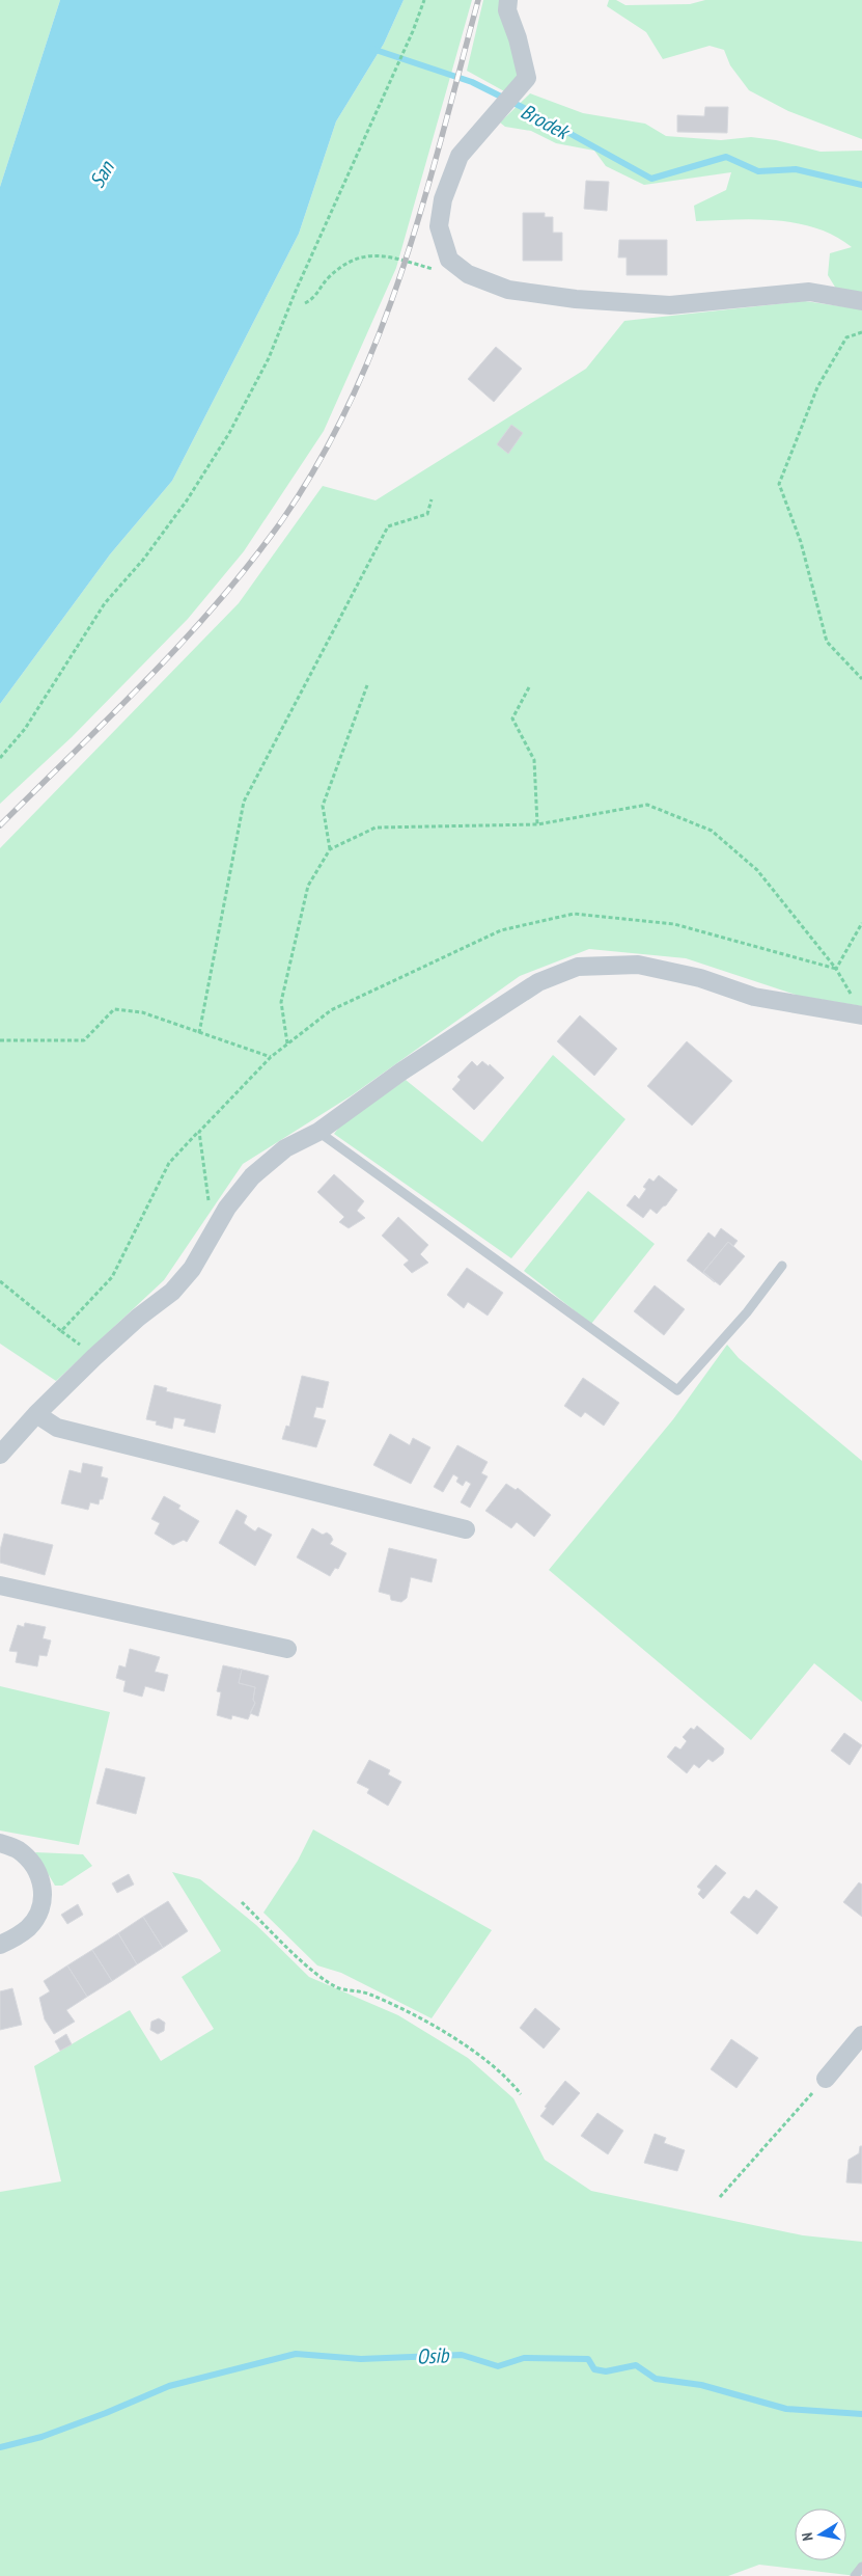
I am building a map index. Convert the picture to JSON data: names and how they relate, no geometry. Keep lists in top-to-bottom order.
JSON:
{
  "water": ["Brodek", "San", "Osib"],
  "north": "left"
}
